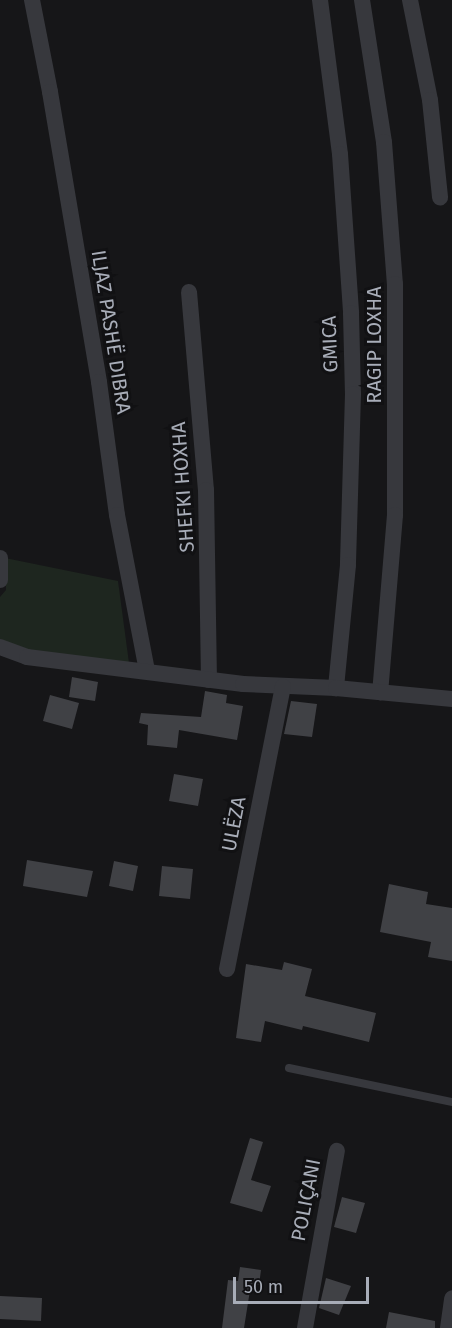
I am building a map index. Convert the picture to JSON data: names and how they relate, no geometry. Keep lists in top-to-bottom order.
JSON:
{
  "streets": {
    "street": [
      "ILJAZ PASHË DIBRA",
      "GMICA",
      "RAGIP LOXHA",
      "SHEFKI HOXHA",
      "ULËZA",
      "POLIÇANI"
    ]
  },
  "scale_bar": "50 m"
}
